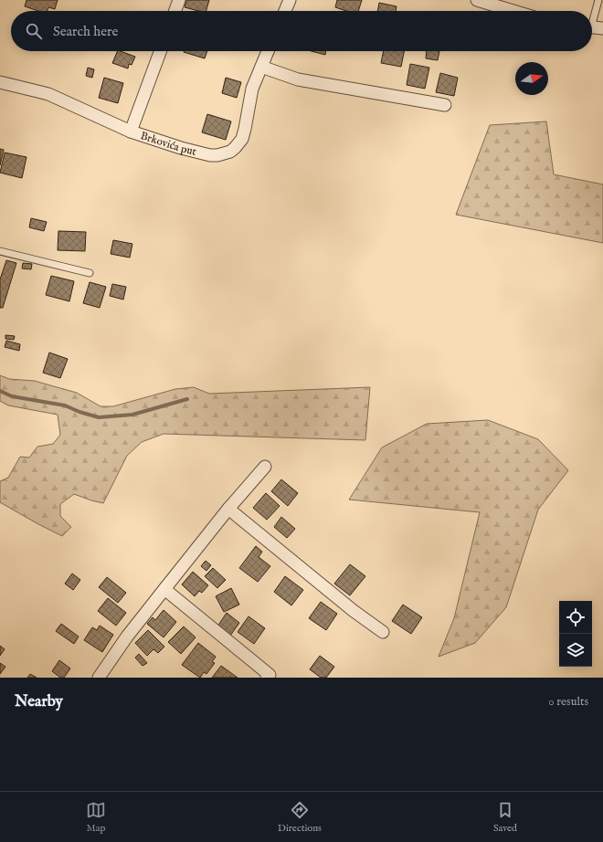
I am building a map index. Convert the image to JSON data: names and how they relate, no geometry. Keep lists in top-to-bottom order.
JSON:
{
  "streets": {
    "street": ["Brkovića put"]
  },
  "north": "right",
  "page": {
    "search": "Search here",
    "heading": ["Nearby", "0 results"],
    "nav": ["Map", "Directions", "Saved"]
  }
}
